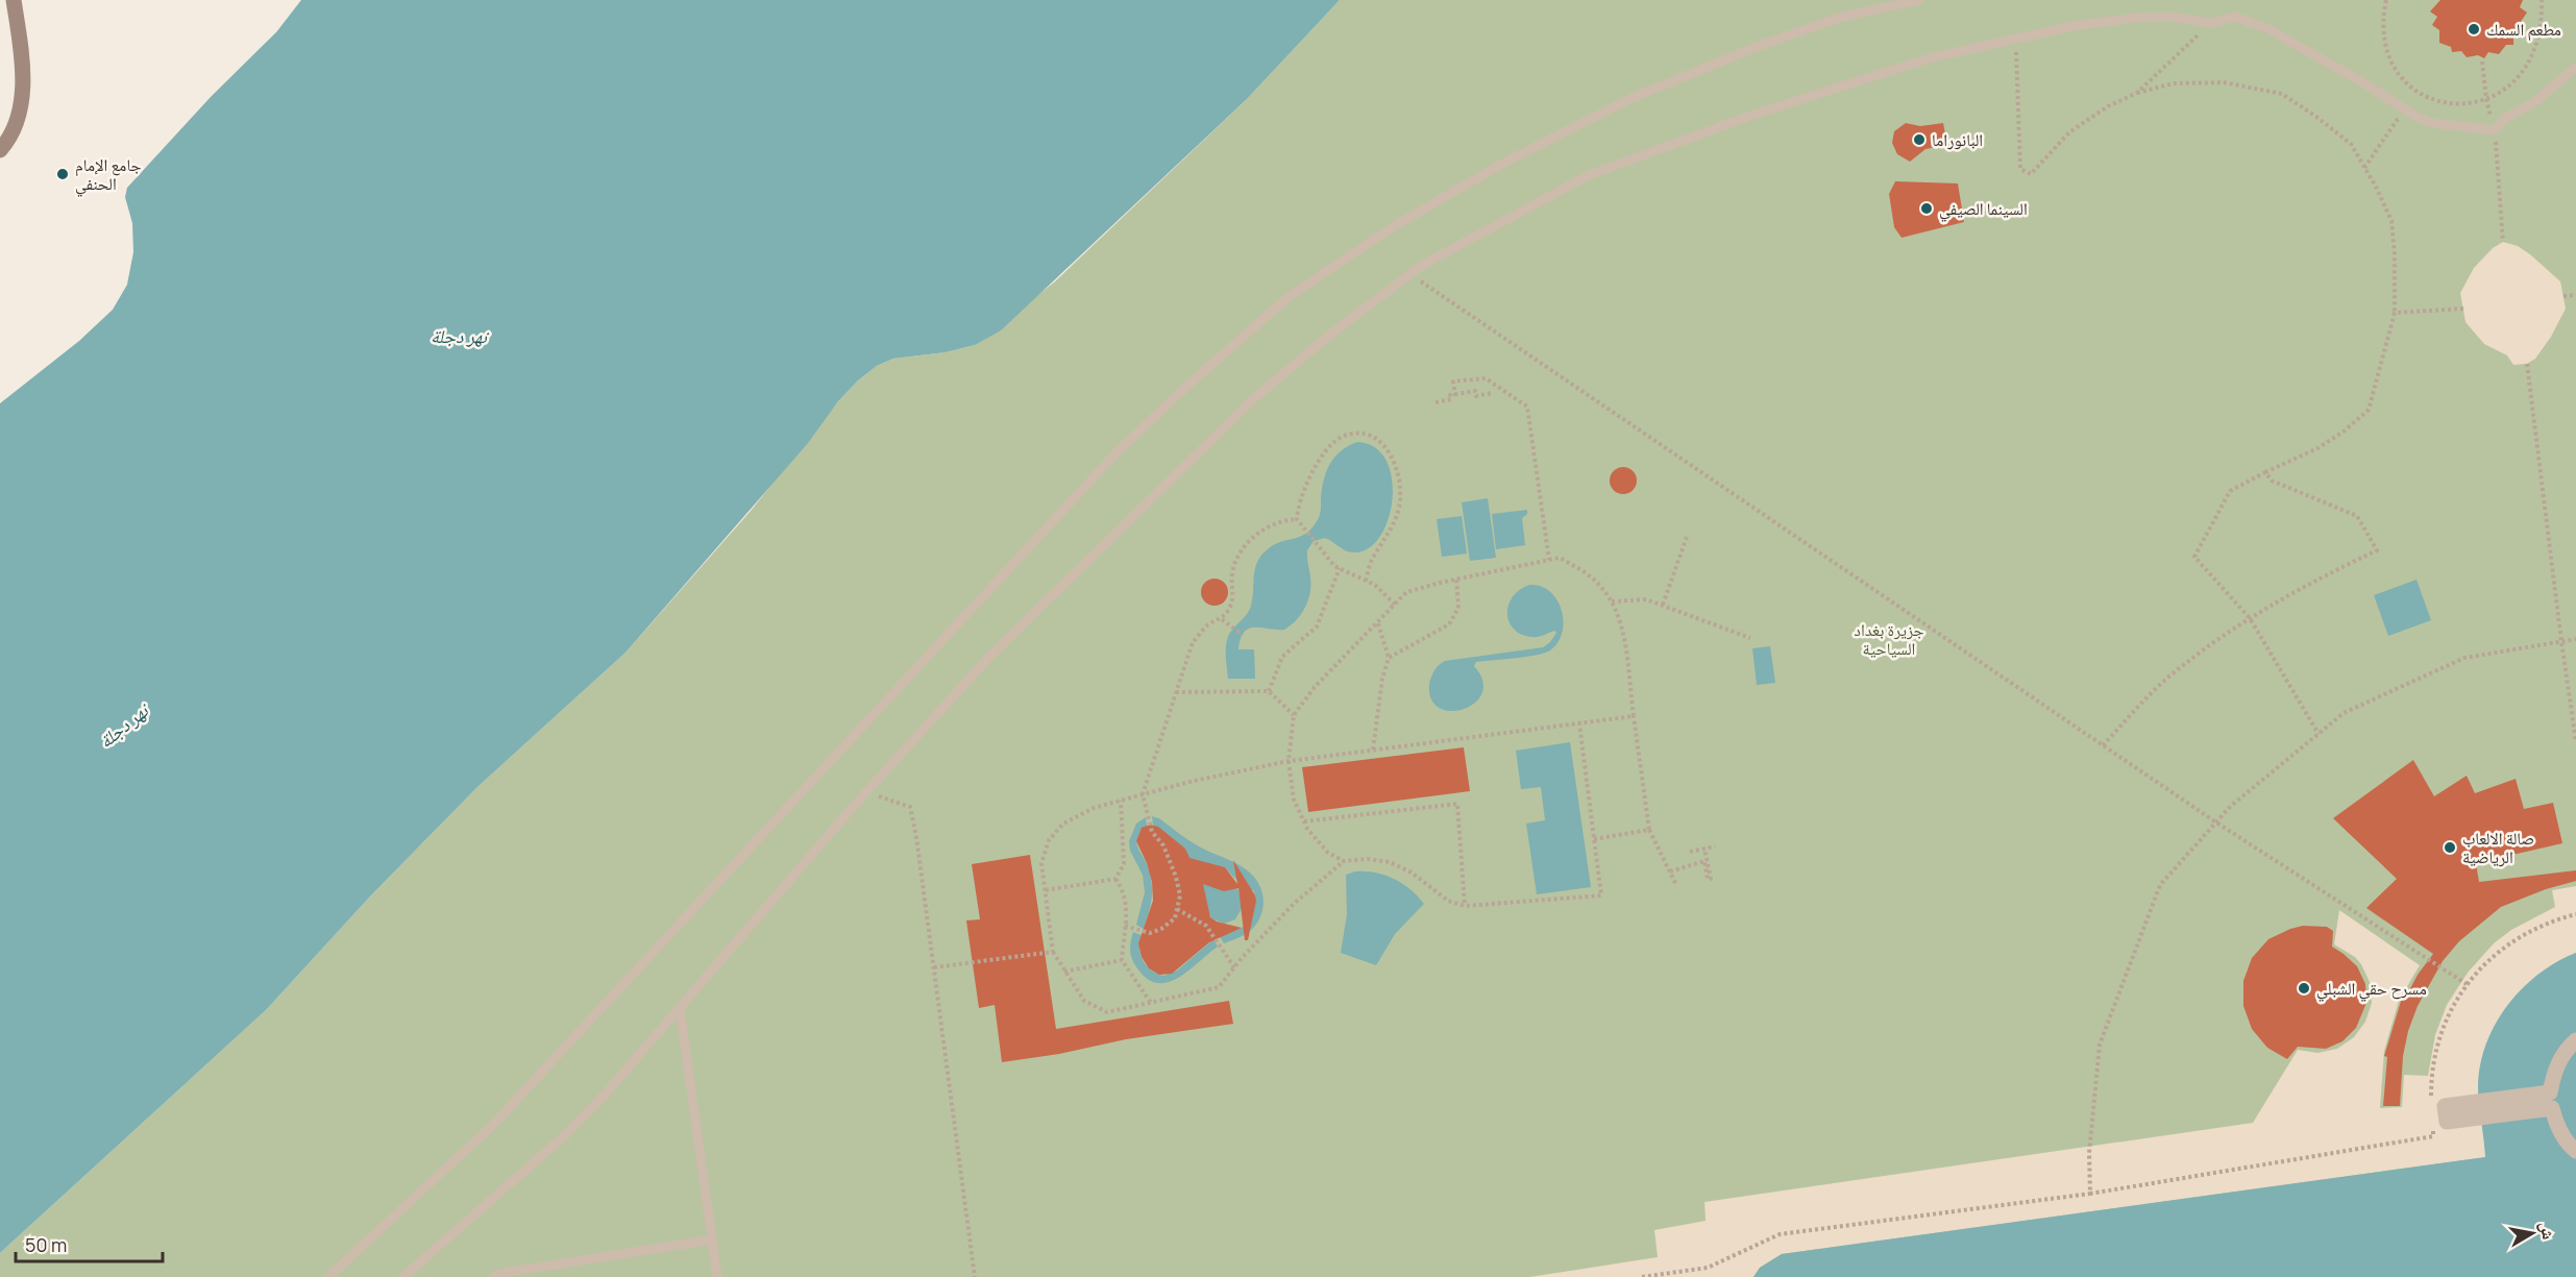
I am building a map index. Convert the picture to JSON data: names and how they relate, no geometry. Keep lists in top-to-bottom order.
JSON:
{
  "water": ["نهر دجلة"],
  "parks": ["جزيرة بغداد السياحية"],
  "places": [
    "مطعم السمك",
    "البانوراما",
    "جامع الإمام الحنفي",
    "السينما الصيفي",
    "صالة الالعاب الرياضية",
    "مسرح حقي الشبلي"
  ],
  "scale_bar": "50 m",
  "north": "right"
}
